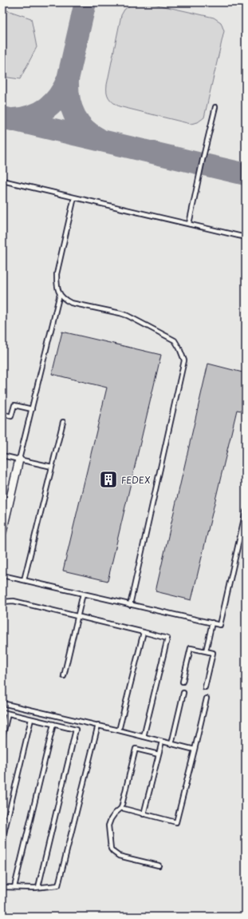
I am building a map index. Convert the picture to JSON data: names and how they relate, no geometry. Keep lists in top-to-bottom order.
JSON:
{
  "places": {
    "building": ["FEDEX"]
  }
}
